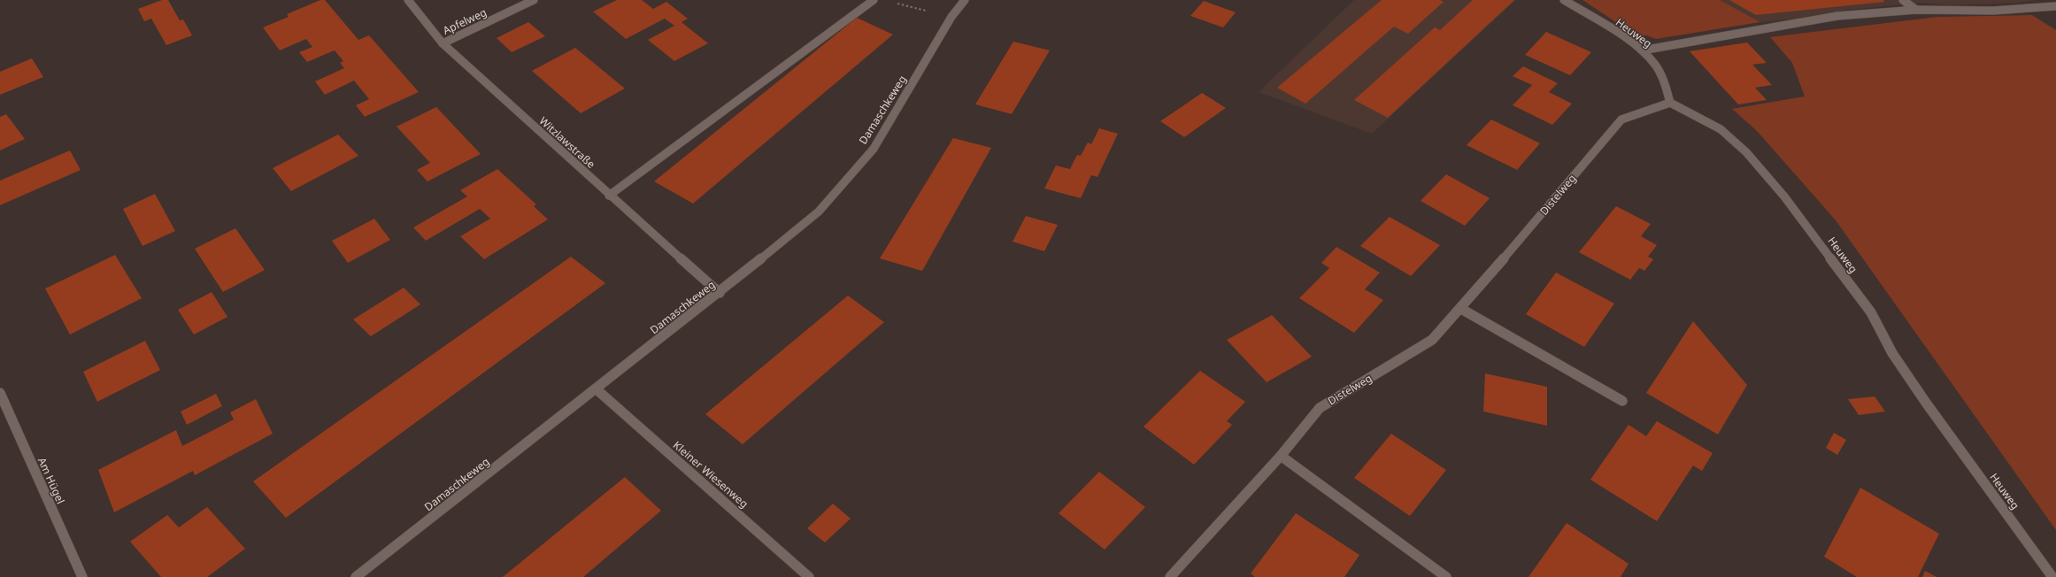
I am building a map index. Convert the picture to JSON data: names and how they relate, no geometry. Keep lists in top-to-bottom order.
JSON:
{
  "streets": {
    "street": [
      "Apfelweg",
      "Heuweg",
      "Damaschkeweg",
      "Witzlawstraße",
      "Distelweg",
      "Kleiner Wiesenweg",
      "Am Hügel"
    ]
  },
  "crossings": [
    ["Apfelweg", "Witzlawstraße"],
    ["Heuweg", "Distelweg"],
    ["Damaschkeweg", "Witzlawstraße"],
    ["Damaschkeweg", "Kleiner Wiesenweg"]
  ]
}
